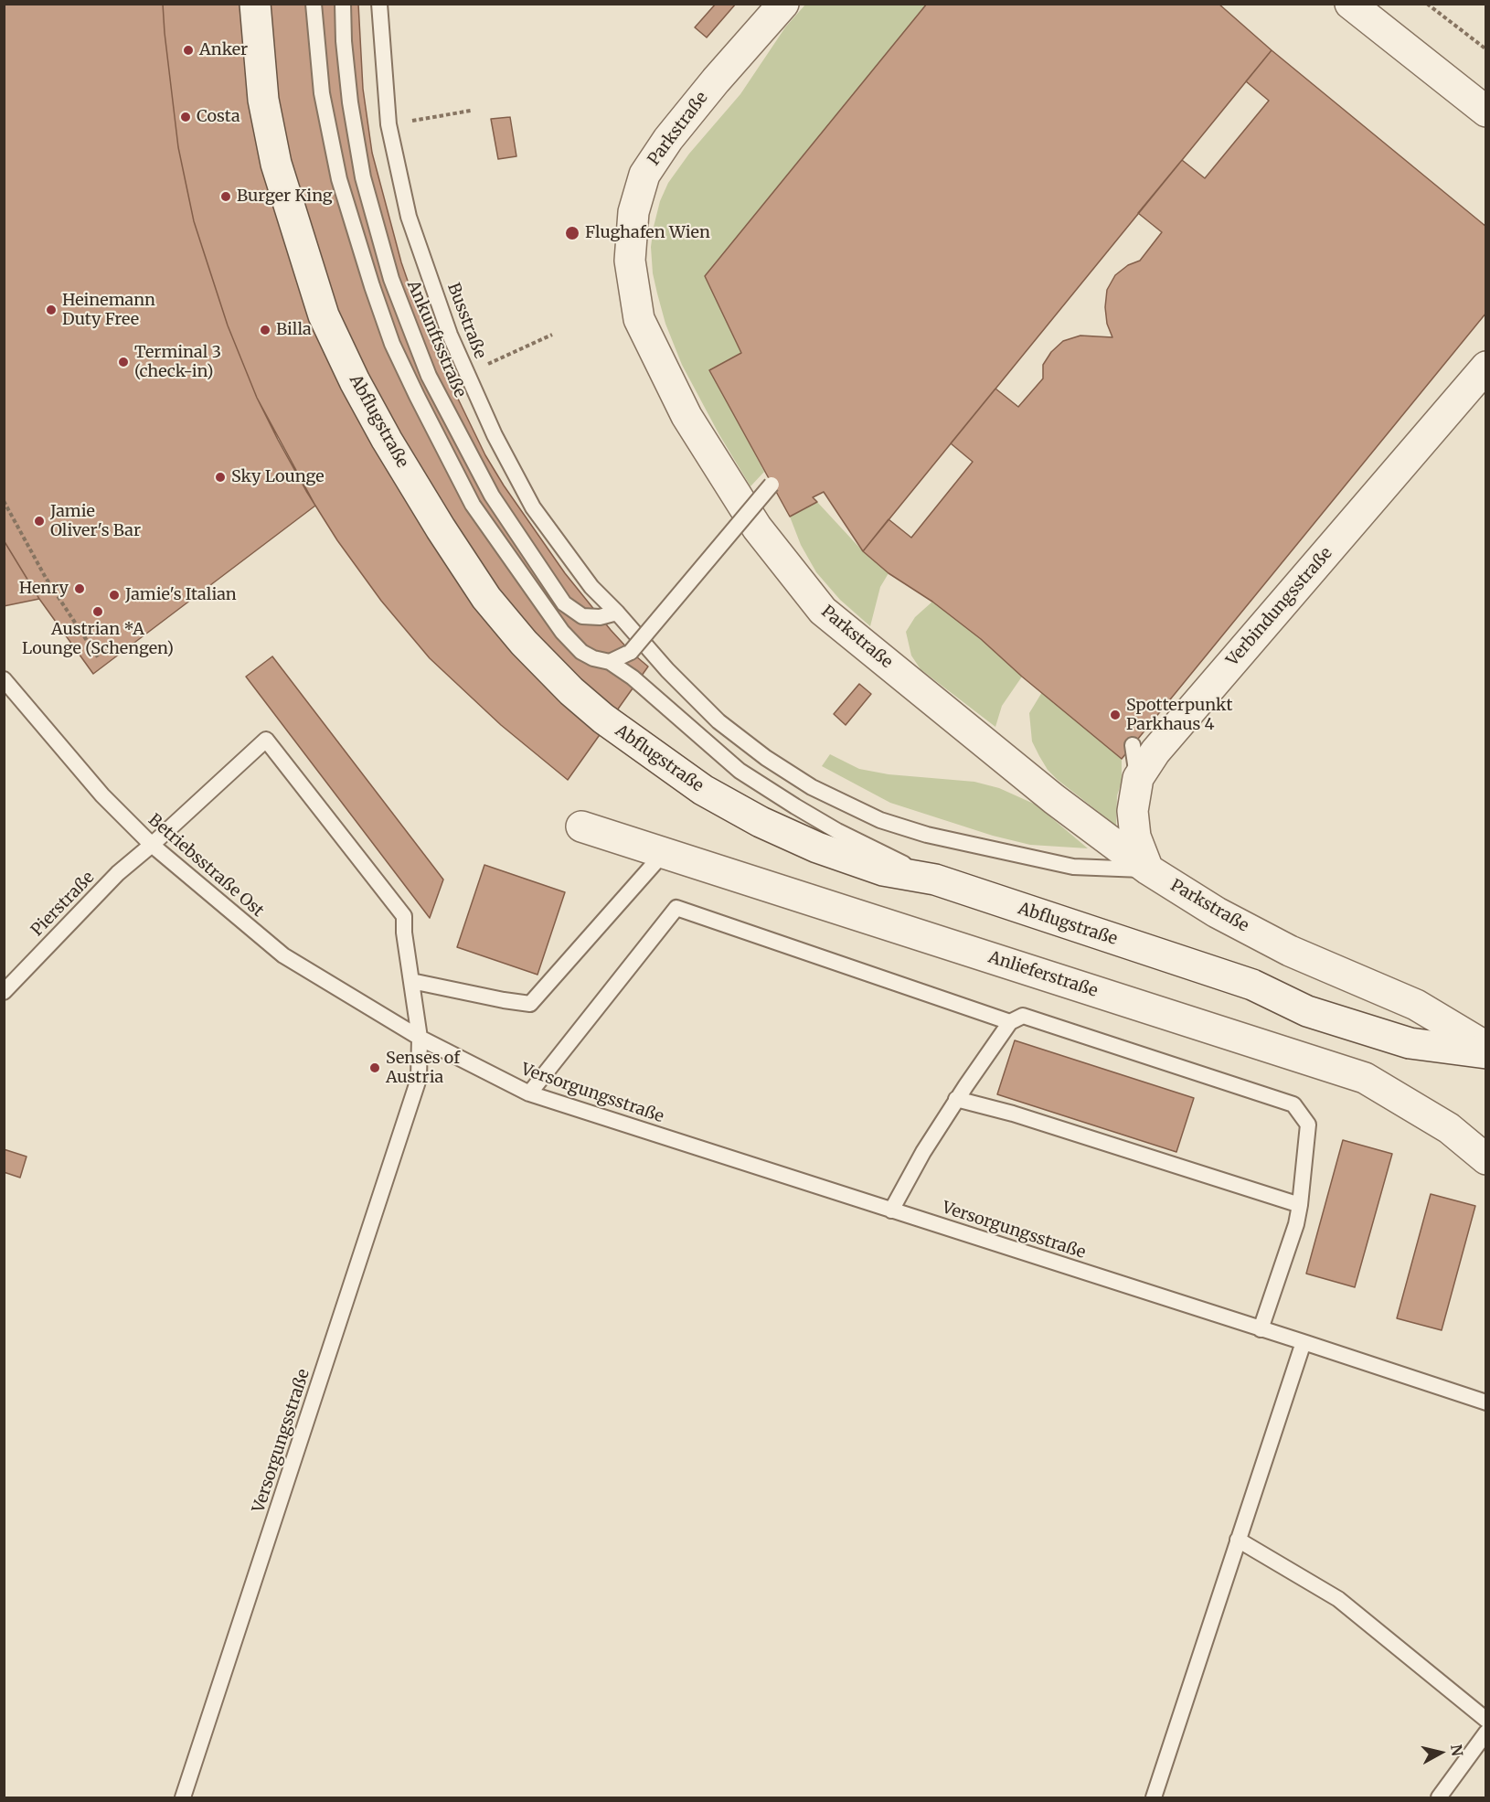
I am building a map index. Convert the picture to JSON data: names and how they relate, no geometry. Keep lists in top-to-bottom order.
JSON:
{
  "streets": {
    "street": [
      "Parkstraße",
      "Abflugstraße",
      "Verbindungsstraße",
      "Anlieferstraße"
    ],
    "lane": [
      "Busstraße",
      "Ankunftsstraße",
      "Betriebsstraße Ost",
      "Pierstraße",
      "Versorgungsstraße"
    ]
  },
  "crossings": [
    ["Parkstraße", "Busstraße"],
    ["Parkstraße", "Verbindungsstraße"],
    ["Busstraße", "Ankunftsstraße"],
    ["Busstraße", "Verbindungsstraße"],
    ["Betriebsstraße Ost", "Pierstraße"],
    ["Betriebsstraße Ost", "Versorgungsstraße"]
  ],
  "places": [
    "Anker",
    "Costa",
    "Burger King",
    "Flughafen Wien",
    "Heinemann Duty Free",
    "Billa",
    "Terminal 3 (check-in)",
    "Sky Lounge",
    "Jamie Oliver's Bar",
    "Henry",
    "Jamie's Italian",
    "Austrian *A Lounge (Schengen)",
    "Spotterpunkt Parkhaus 4",
    "Senses of Austria"
  ],
  "north": "right"
}
